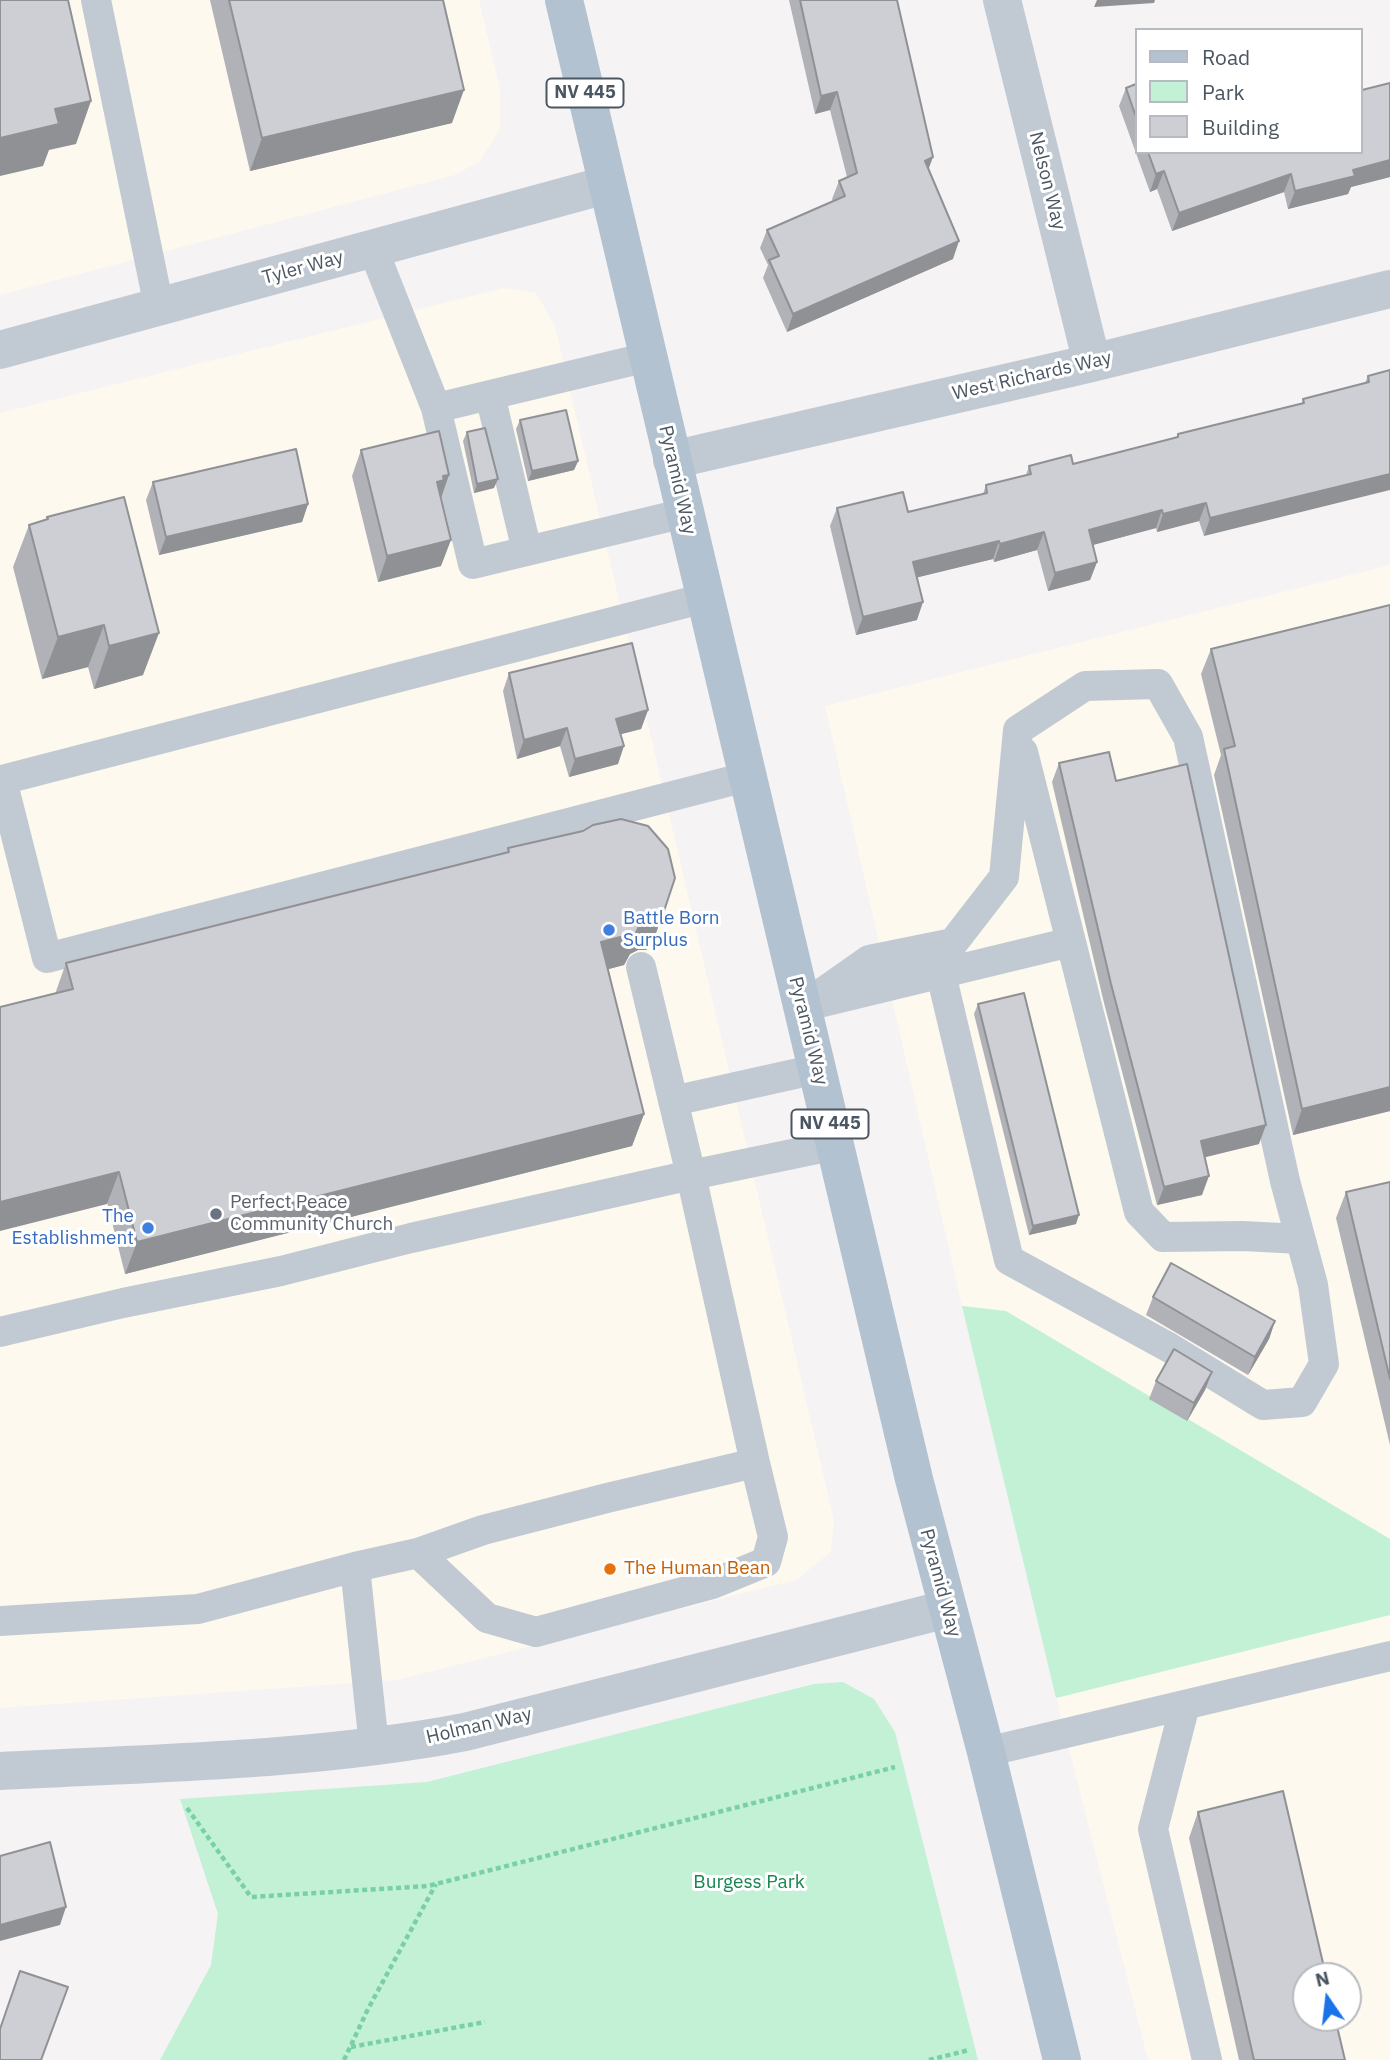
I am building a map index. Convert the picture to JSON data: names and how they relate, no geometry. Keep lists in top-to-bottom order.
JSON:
{
  "streets": {
    "main road": ["NV 445", "Pyramid Way"],
    "street": [
      "Nelson Way",
      "Tyler Way",
      "West Richards Way",
      "Holman Way"
    ]
  },
  "crossings": [
    ["Nelson Way", "West Richards Way"],
    ["Tyler Way", "Pyramid Way"],
    ["West Richards Way", "Pyramid Way"],
    ["Pyramid Way", "Holman Way"]
  ],
  "parks": ["Burgess Park"],
  "places": [
    "Battle Born Surplus",
    "Perfect Peace Community Church",
    "The Establishment",
    "The Human Bean"
  ],
  "legend": ["Road", "Park", "Building"],
  "north": "top"
}
